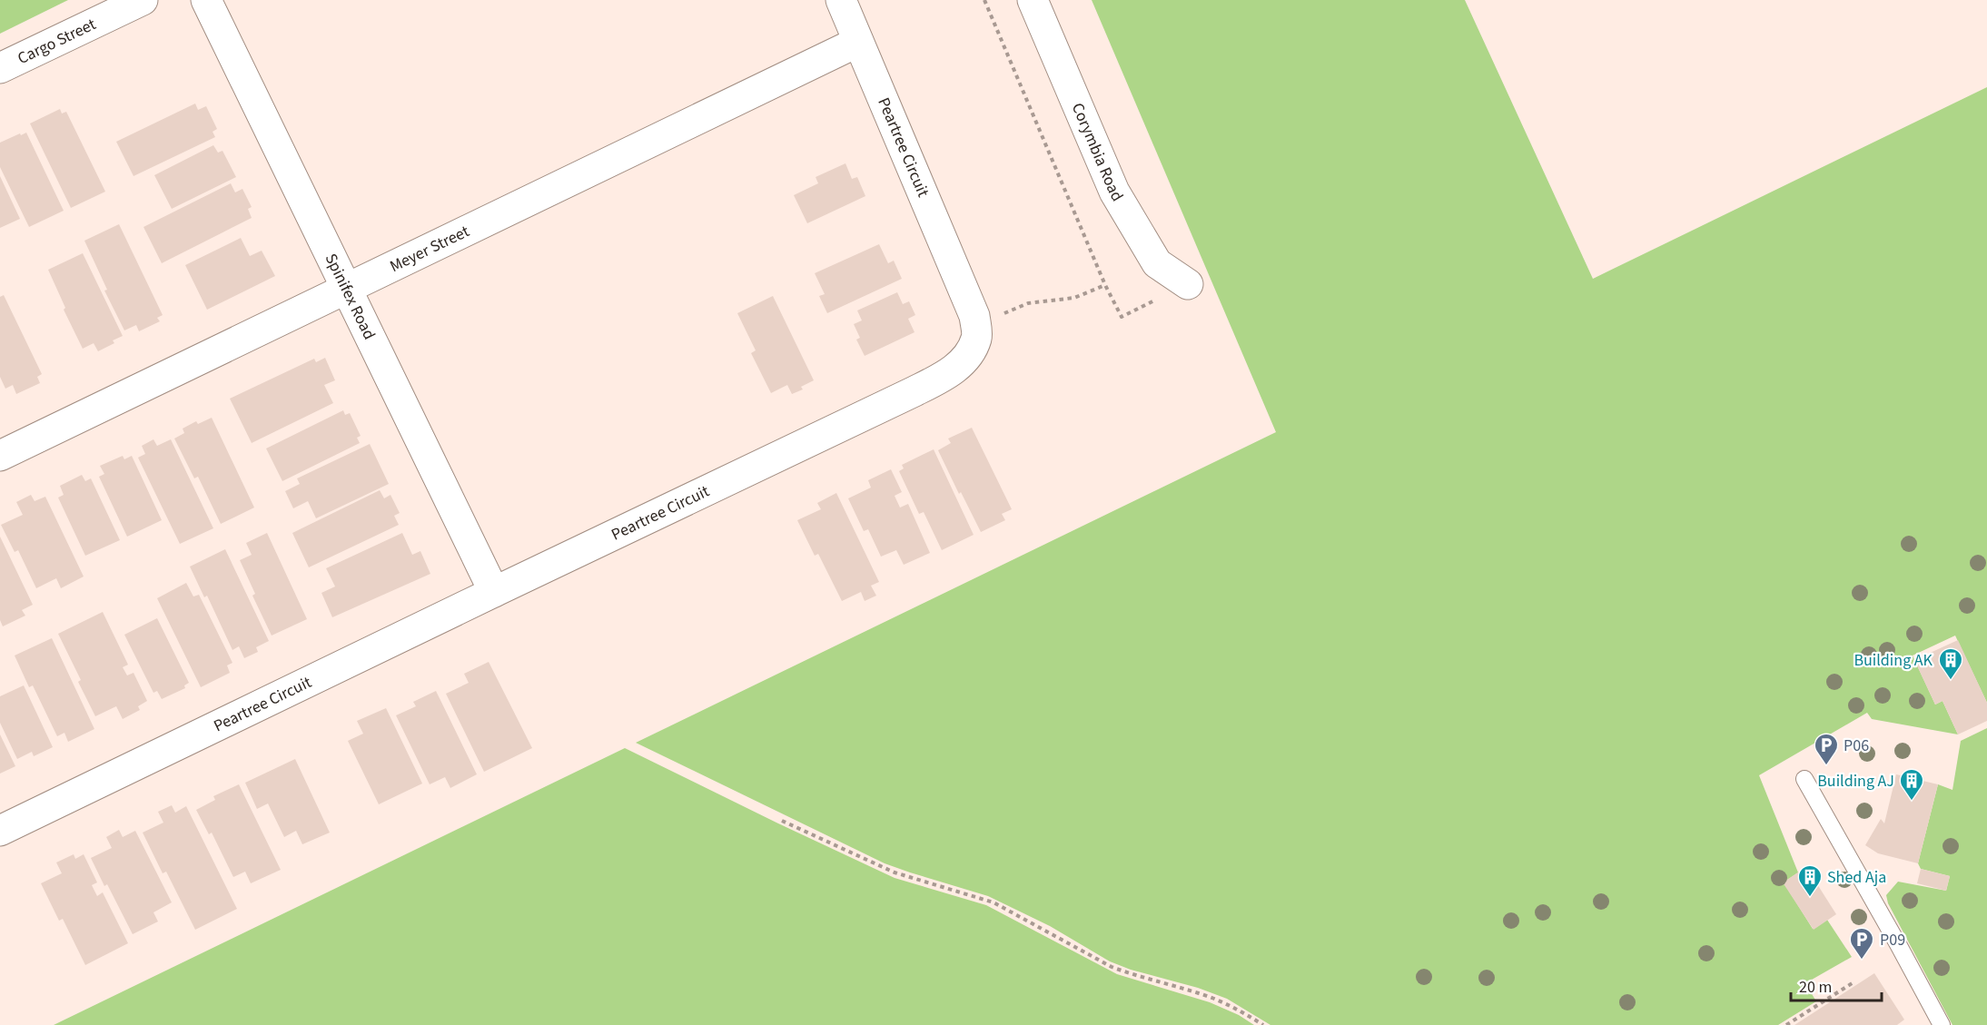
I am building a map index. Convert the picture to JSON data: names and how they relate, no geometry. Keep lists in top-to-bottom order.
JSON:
{
  "streets": {
    "street": [
      "Cargo Street",
      "Peartree Circuit",
      "Corymbia Road",
      "Meyer Street",
      "Spinifex Road"
    ]
  },
  "crossings": [
    ["Peartree Circuit", "Meyer Street"],
    ["Peartree Circuit", "Spinifex Road"],
    ["Meyer Street", "Spinifex Road"]
  ],
  "places": {
    "building": ["Building AK", "Building AJ", "Shed Aja"],
    "parking": ["P06", "P09"]
  },
  "scale_bar": "20 m"
}
